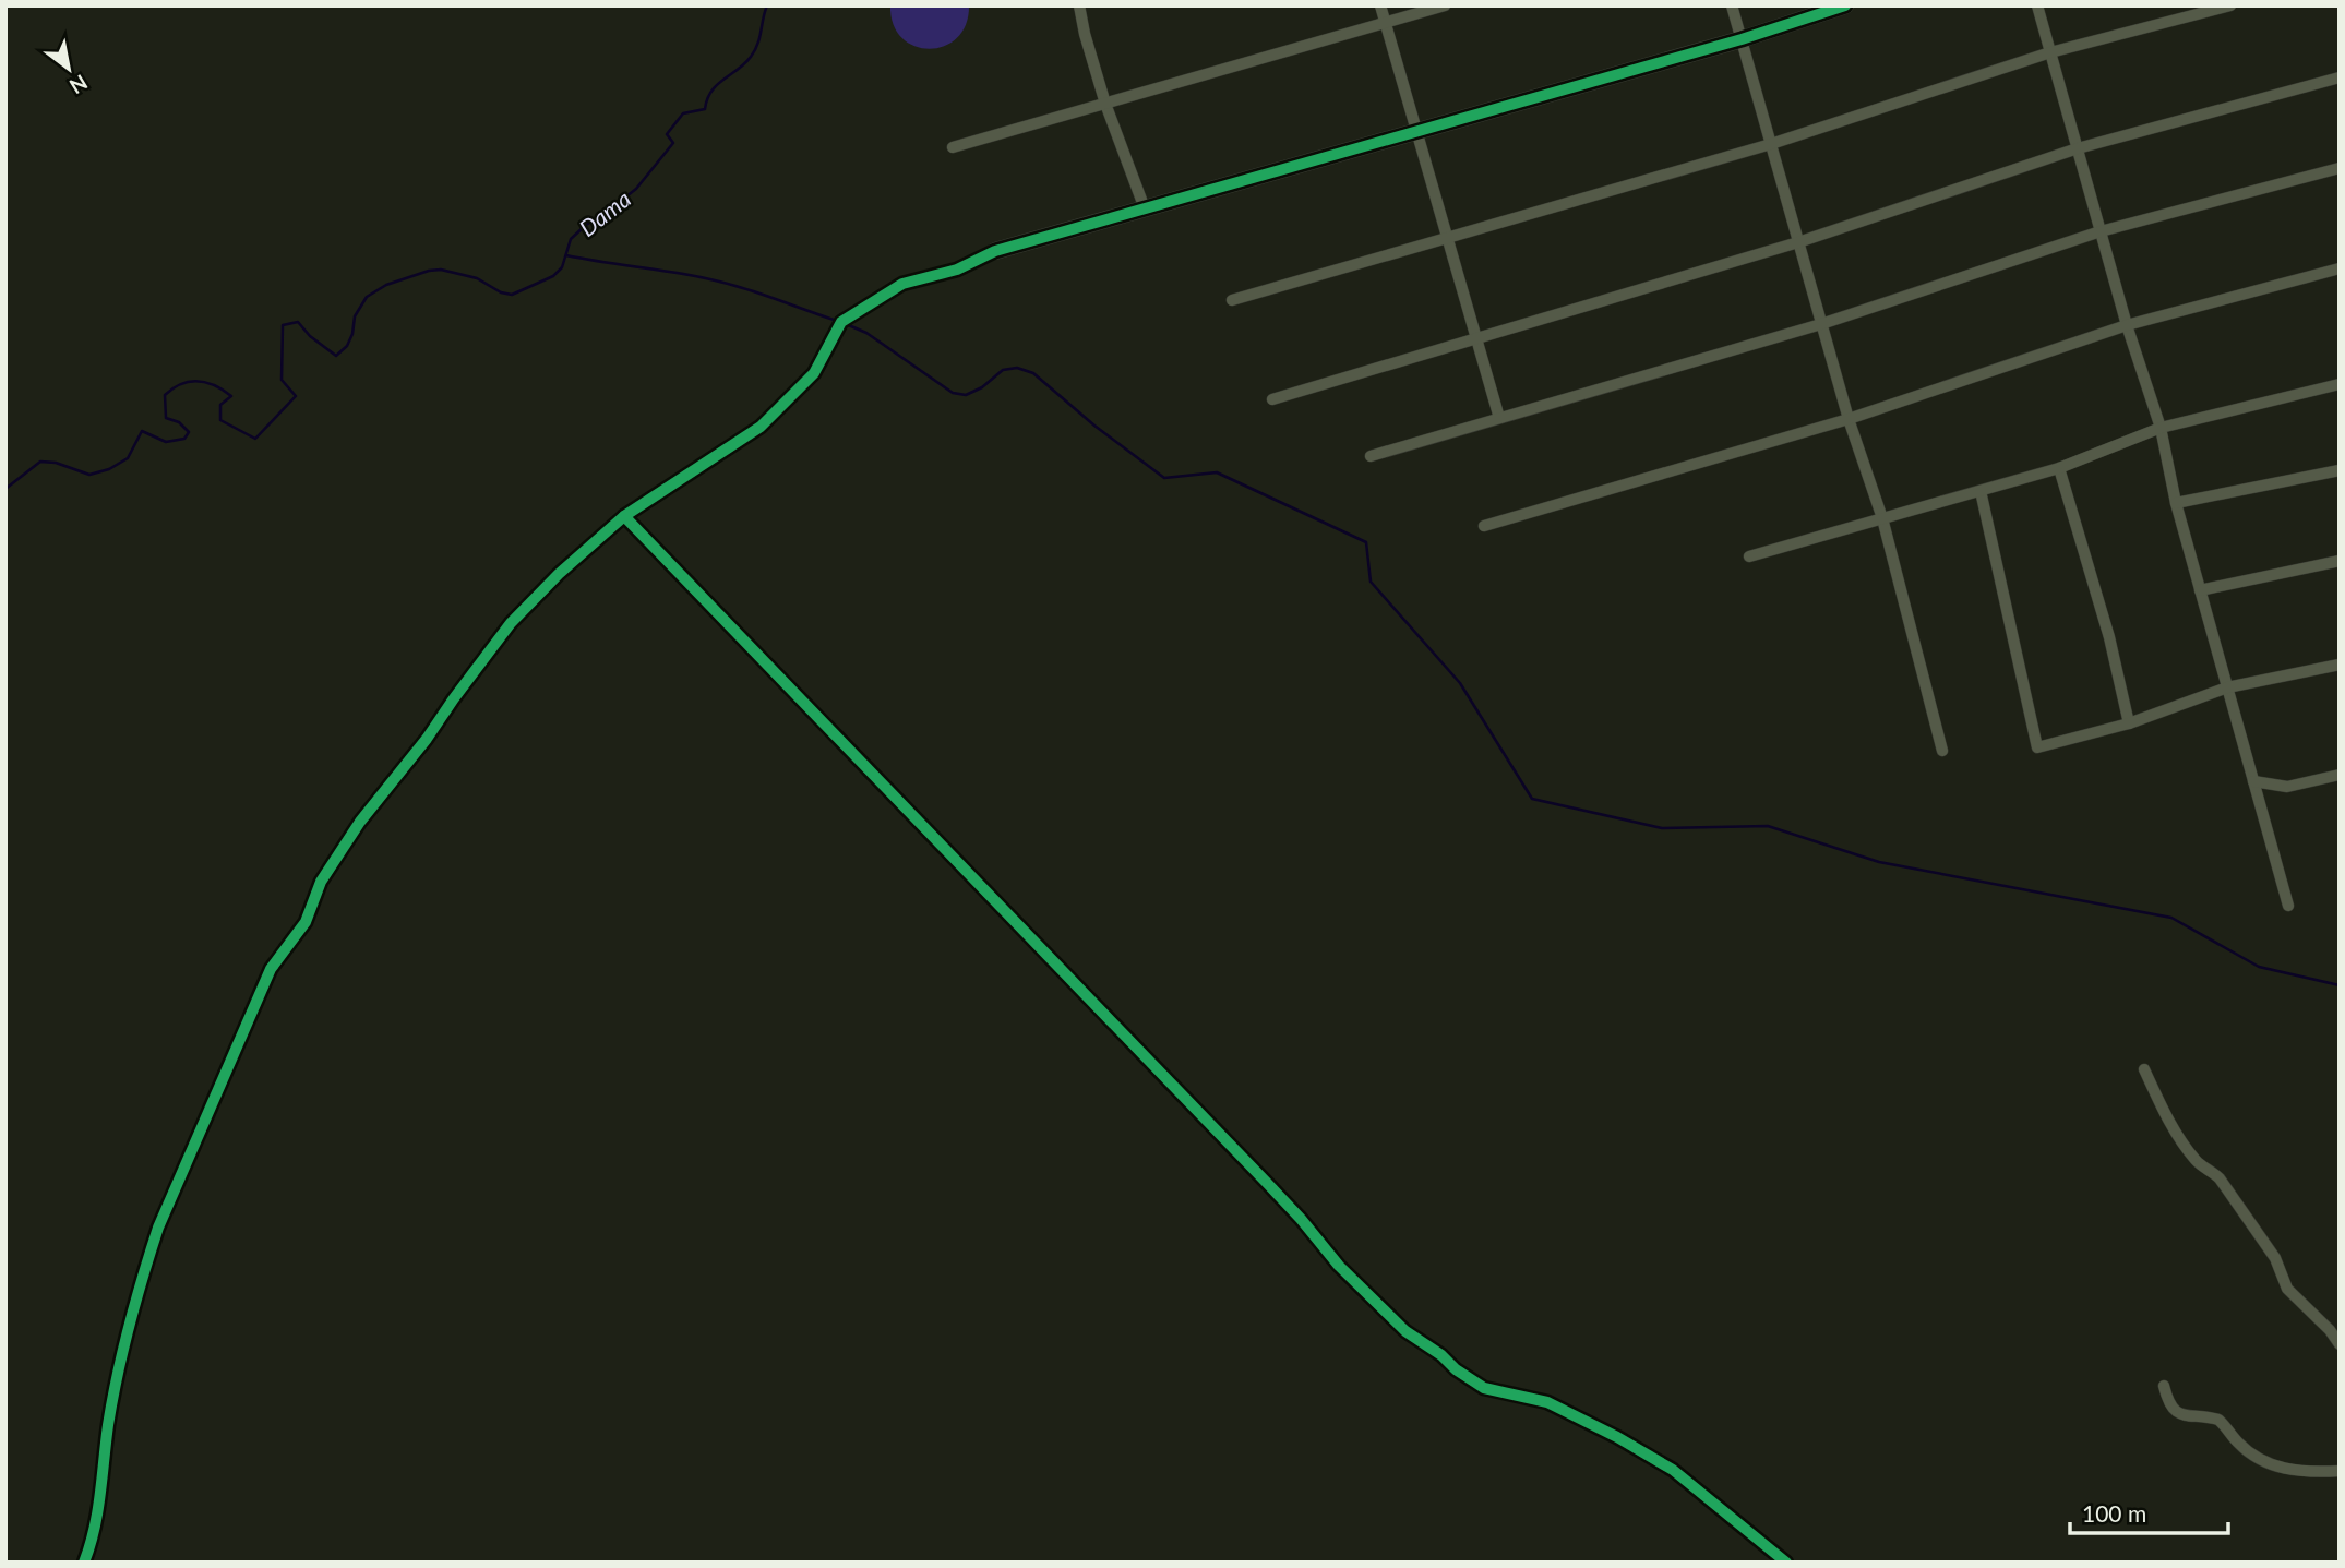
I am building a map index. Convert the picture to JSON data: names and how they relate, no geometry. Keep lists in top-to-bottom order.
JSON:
{
  "water": ["Dama"],
  "scale_bar": "100 m",
  "north": "bottom right"
}
